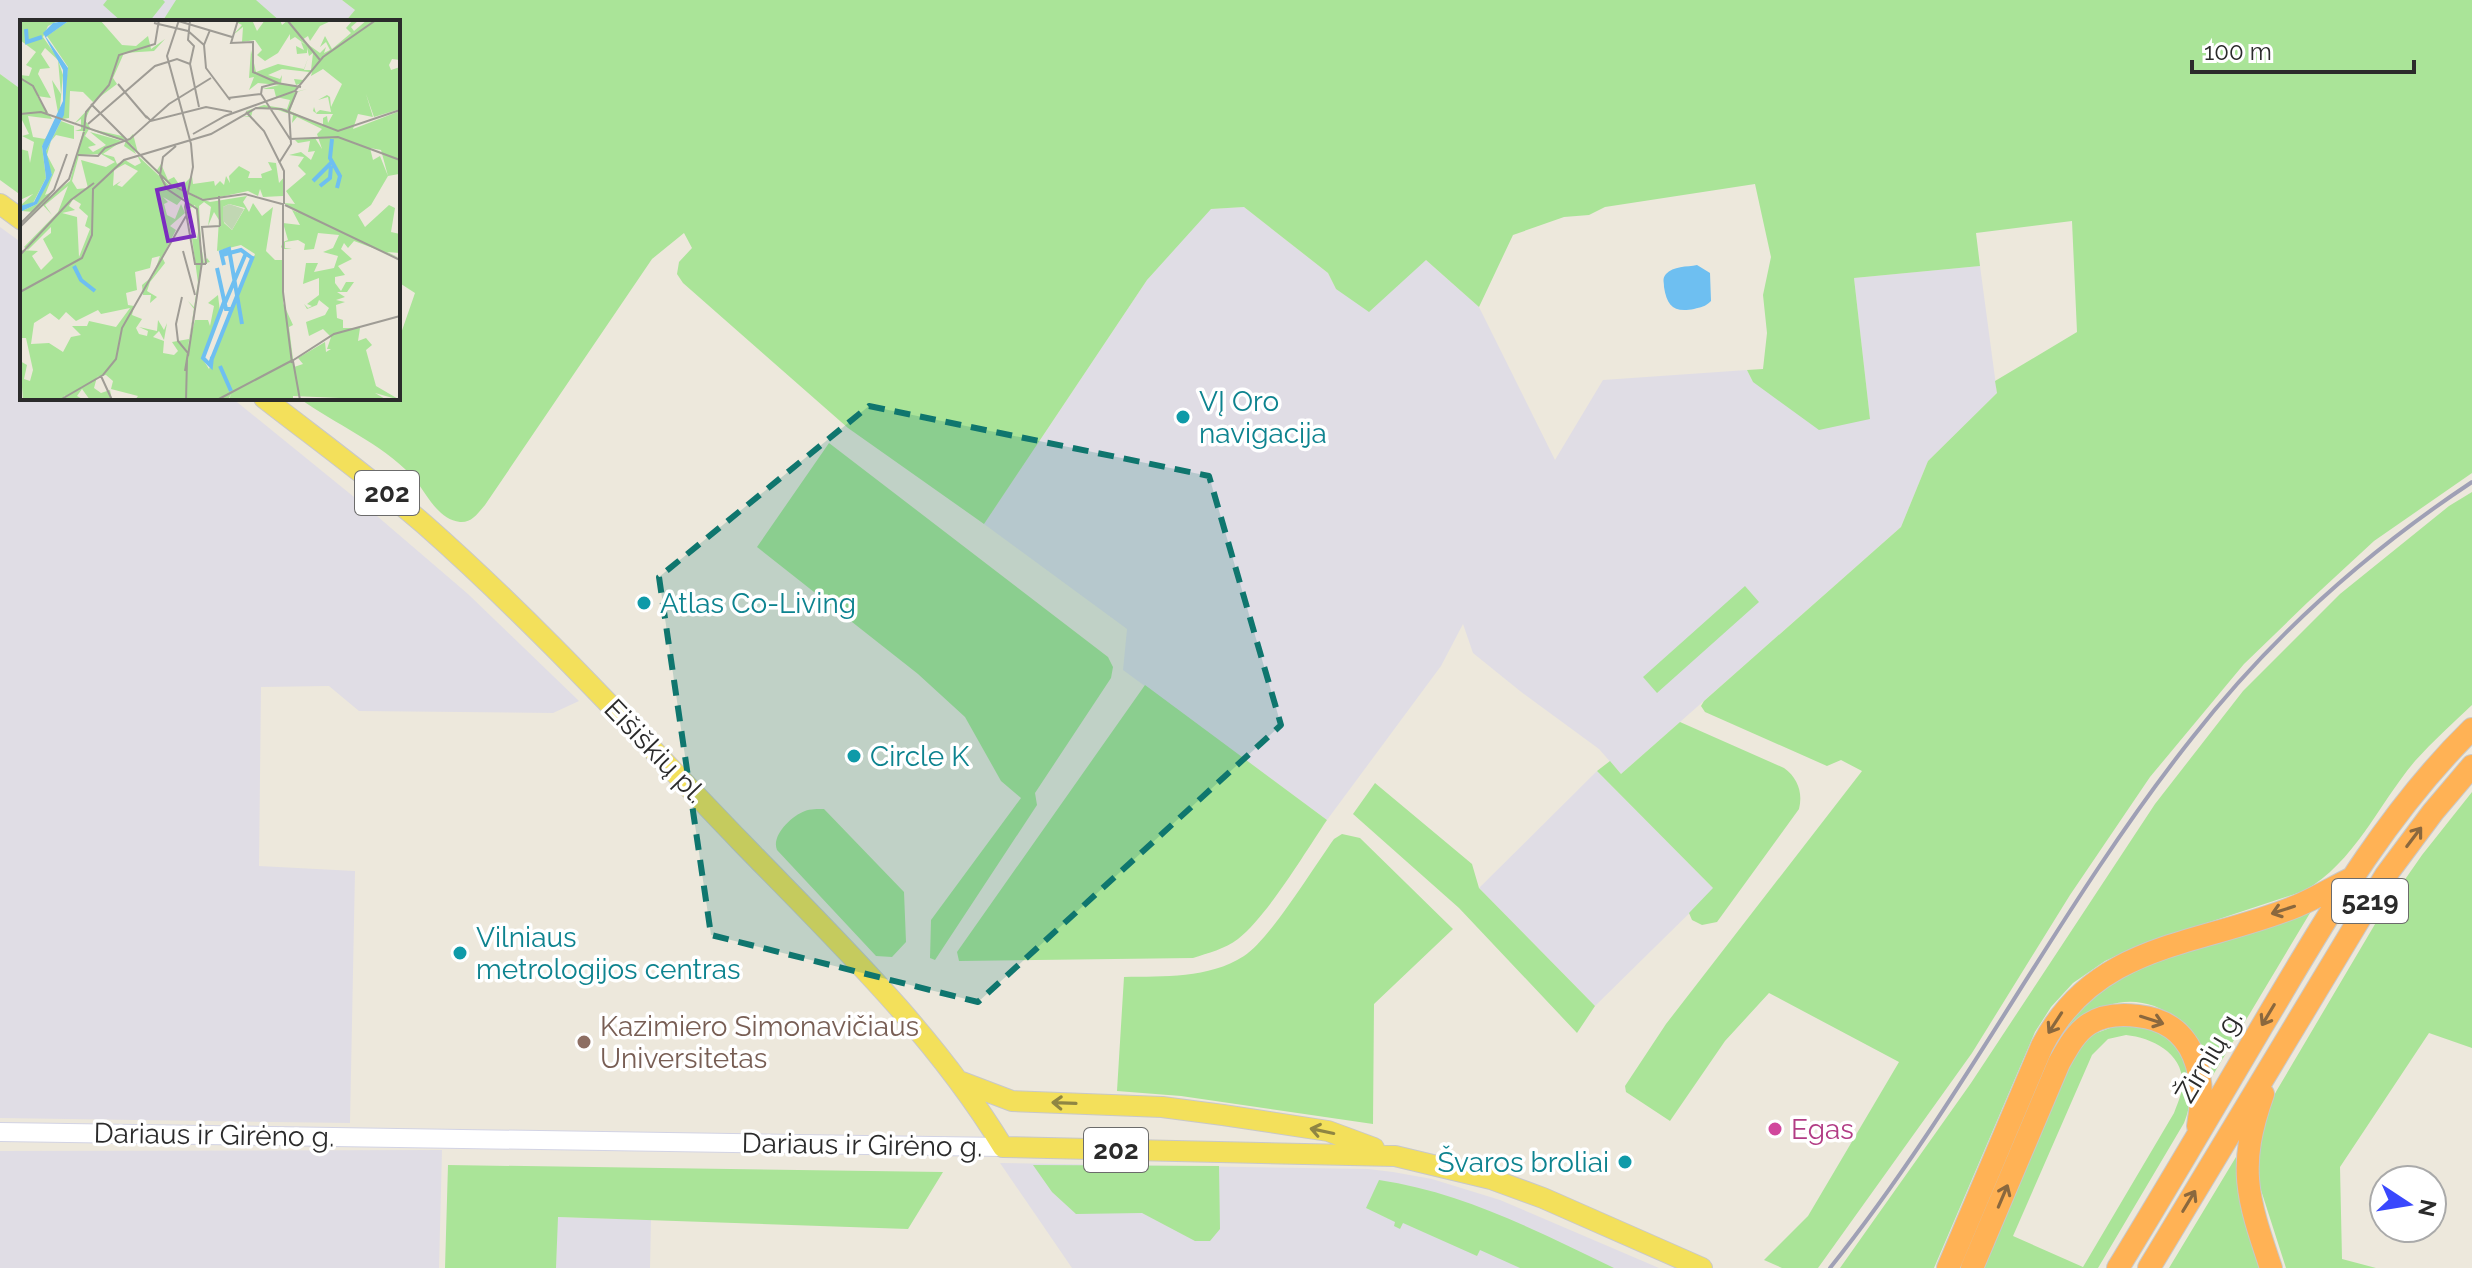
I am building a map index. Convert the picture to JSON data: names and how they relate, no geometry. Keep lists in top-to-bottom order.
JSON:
{
  "streets": {
    "highway": ["5219", "Žirnių g."],
    "main road": ["202", "Eišiškių pl.", "Dariaus ir Girėno g."]
  },
  "crossings": [
    ["Eišiškių pl.", "Dariaus ir Girėno g."],
    ["5219", "Žirnių g."]
  ],
  "places": [
    "VĮ Oro navigacija",
    "Atlas Co-Living",
    "Circle K",
    "Vilniaus metrologijos centras",
    "Kazimiero Simonavičiaus Universitetas",
    "Egas",
    "Švaros broliai"
  ],
  "scale_bar": "100 m",
  "north": "right"
}
